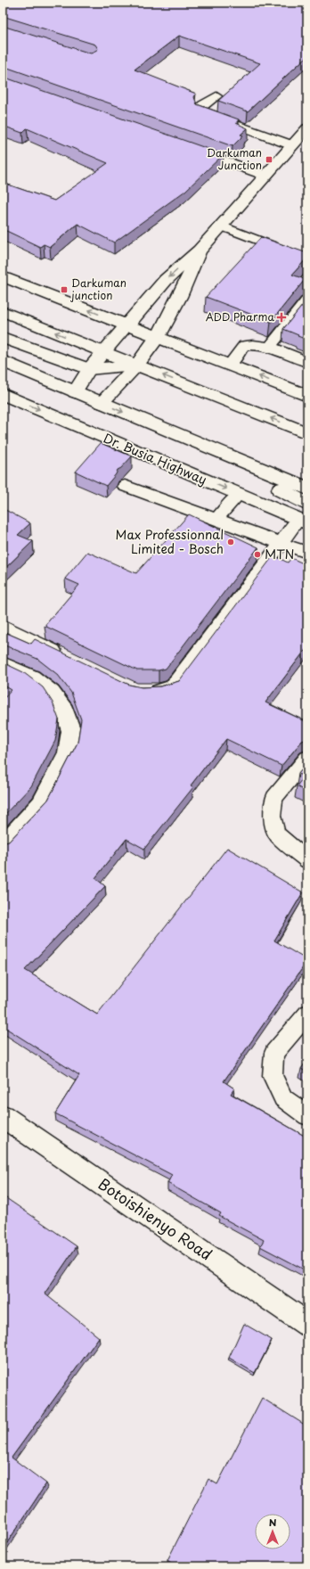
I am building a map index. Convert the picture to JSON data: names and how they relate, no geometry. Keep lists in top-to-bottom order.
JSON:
{
  "streets": {
    "main road": ["Dr. Busia Highway", "Botoishienyo Road"]
  },
  "places": {
    "transit": ["Darkuman Junction", "Darkuman junction"],
    "health": ["ADD Pharma"],
    "other": ["Max Professionnal Limited - Bosch", "MTN"]
  },
  "north": "top"
}
